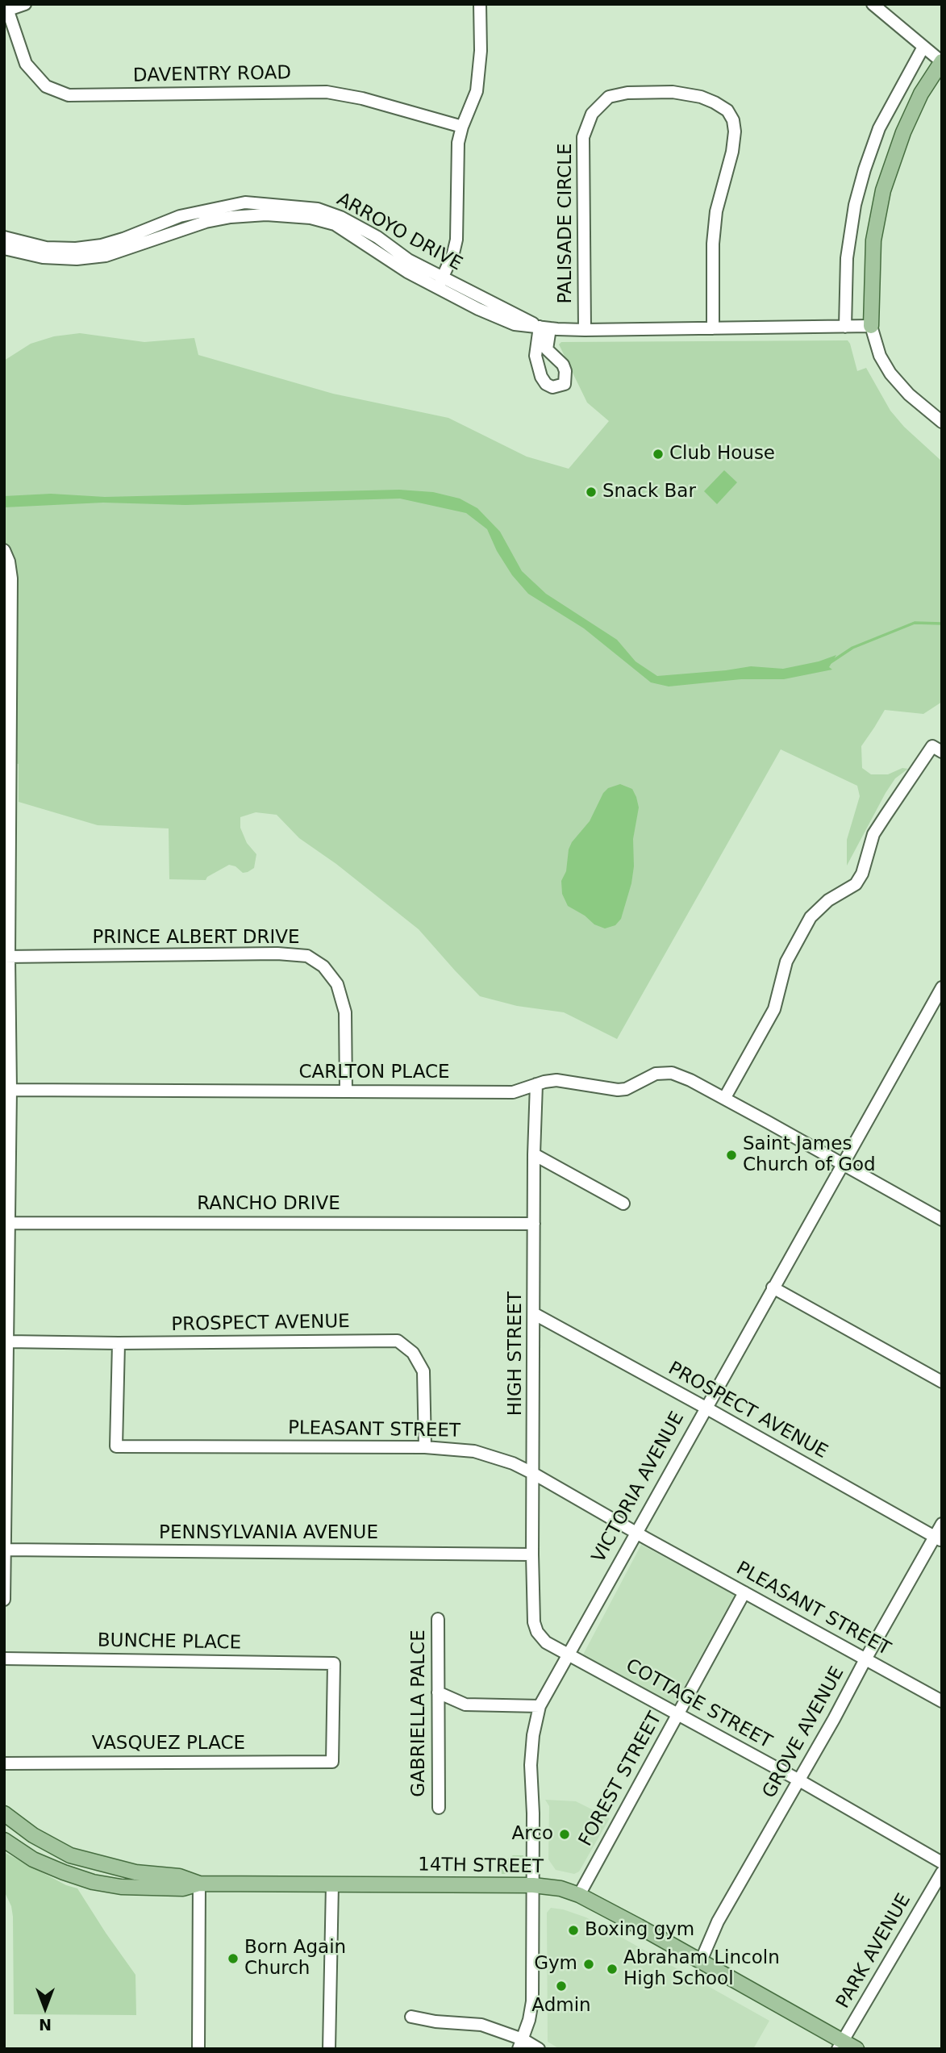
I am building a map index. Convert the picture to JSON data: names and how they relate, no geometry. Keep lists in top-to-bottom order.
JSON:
{
  "streets": {
    "main road": ["14TH STREET"],
    "street": [
      "DAVENTRY ROAD",
      "PALISADE CIRCLE",
      "ARROYO DRIVE",
      "PRINCE ALBERT DRIVE",
      "CARLTON PLACE",
      "RANCHO DRIVE",
      "PROSPECT AVENUE",
      "HIGH STREET",
      "PLEASANT STREET",
      "VICTORIA AVENUE",
      "PENNSYLVANIA AVENUE",
      "BUNCHE PLACE",
      "COTTAGE STREET",
      "GABRIELLA PALCE",
      "GROVE AVENUE",
      "VASQUEZ PLACE",
      "FOREST STREET",
      "PARK AVENUE"
    ]
  },
  "crossings": [
    ["PALISADE CIRCLE", "ARROYO DRIVE"],
    ["PRINCE ALBERT DRIVE", "CARLTON PLACE"],
    ["CARLTON PLACE", "HIGH STREET"],
    ["CARLTON PLACE", "VICTORIA AVENUE"],
    ["RANCHO DRIVE", "HIGH STREET"],
    ["PROSPECT AVENUE", "HIGH STREET"],
    ["PROSPECT AVENUE", "PLEASANT STREET"],
    ["PROSPECT AVENUE", "VICTORIA AVENUE"],
    ["PROSPECT AVENUE", "GROVE AVENUE"],
    ["HIGH STREET", "PLEASANT STREET"],
    ["HIGH STREET", "PENNSYLVANIA AVENUE"],
    ["HIGH STREET", "COTTAGE STREET"],
    ["PLEASANT STREET", "VICTORIA AVENUE"],
    ["PLEASANT STREET", "GROVE AVENUE"],
    ["PLEASANT STREET", "FOREST STREET"],
    ["VICTORIA AVENUE", "COTTAGE STREET"],
    ["VICTORIA AVENUE", "14TH STREET"],
    ["BUNCHE PLACE", "VASQUEZ PLACE"],
    ["COTTAGE STREET", "GROVE AVENUE"],
    ["COTTAGE STREET", "FOREST STREET"],
    ["GROVE AVENUE", "14TH STREET"],
    ["FOREST STREET", "14TH STREET"],
    ["14TH STREET", "PARK AVENUE"]
  ],
  "places": [
    "Club House",
    "Snack Bar",
    "Saint James Church of God",
    "Arco",
    "Boxing gym",
    "Born Again Church",
    "Gym",
    "Abraham Lincoln High School",
    "Admin"
  ],
  "north": "bottom"
}
